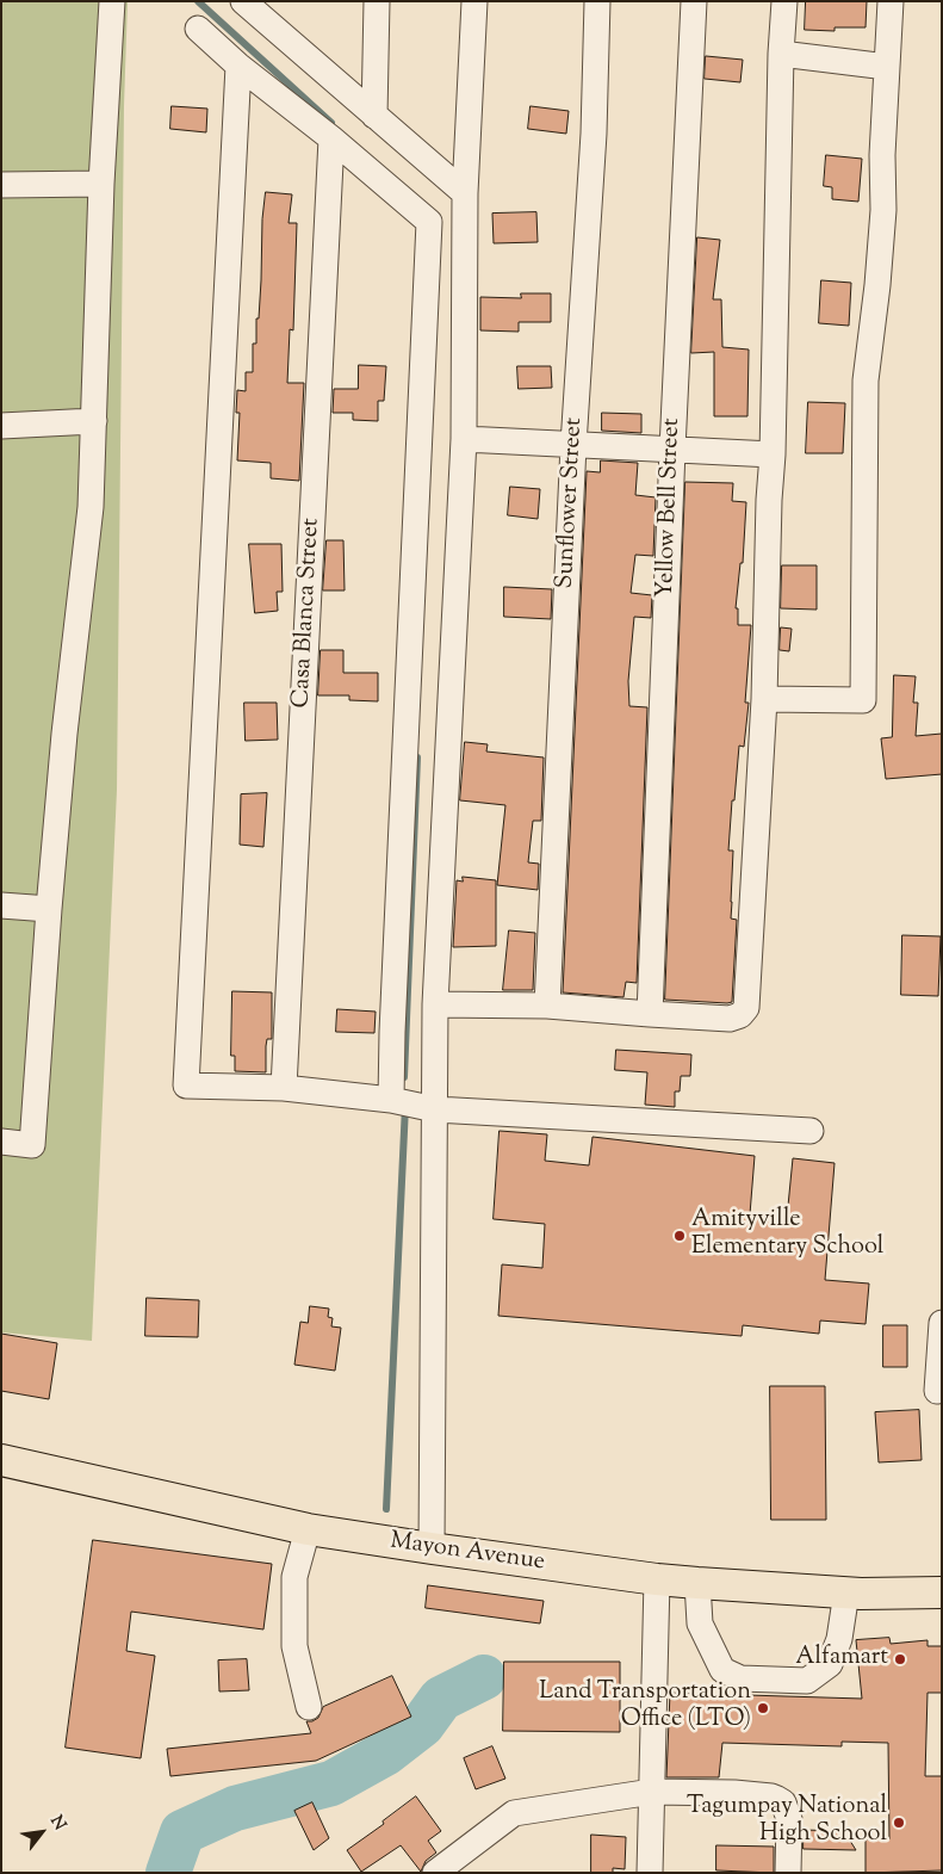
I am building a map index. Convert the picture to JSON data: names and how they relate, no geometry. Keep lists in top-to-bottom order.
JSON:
{
  "streets": {
    "main road": ["Mayon Avenue"],
    "street": ["Sunflower Street", "Yellow Bell Street", "Casa Blanca Street"]
  },
  "places": [
    "Amityville Elementary School",
    "Alfamart",
    "Land Transportation Office (LTO)",
    "Tagumpay National High School"
  ],
  "north": "top right"
}
